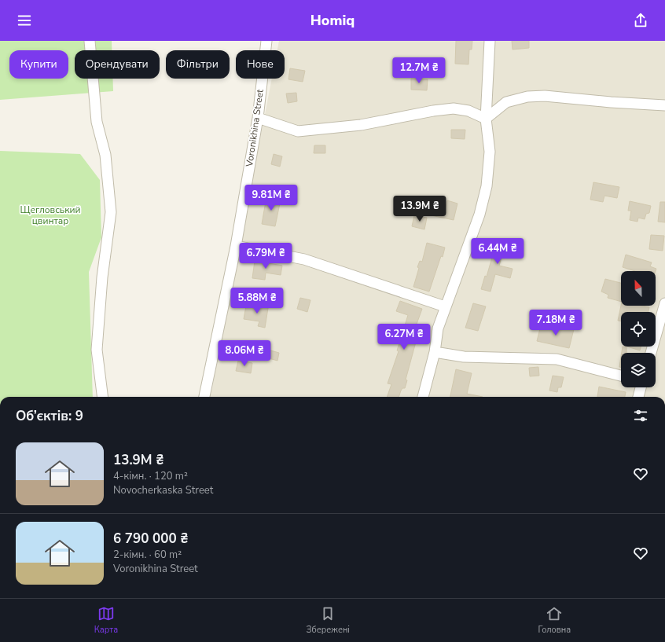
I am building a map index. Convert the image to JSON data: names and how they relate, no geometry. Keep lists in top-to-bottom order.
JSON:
{
  "streets": {
    "street": ["Voronikhina Street"]
  },
  "parks": ["Щегловський цвинтар"],
  "north": "top",
  "page": {
    "header": "Homiq",
    "chip": [
      "Купити",
      "Орендувати",
      "Фільтри",
      "Нове"
    ],
    "price": [
      "12.7M ₴",
      "9.81M ₴",
      "13.9M ₴",
      "6.44M ₴",
      "6.79M ₴",
      "5.88M ₴",
      "7.18M ₴",
      "6.27M ₴",
      "8.06M ₴"
    ],
    "heading": "Об’єктів: 9",
    "list": [
      {
        "name": "13.9M ₴",
        "note": "4-кімн. · 120 m² · Novocherkaska Street"
      },
      {
        "name": "6 790 000 ₴",
        "note": "2-кімн. · 60 m² · Voronikhina Street"
      }
    ],
    "tabs": ["Карта", "Збережені", "Головна"]
  }
}
